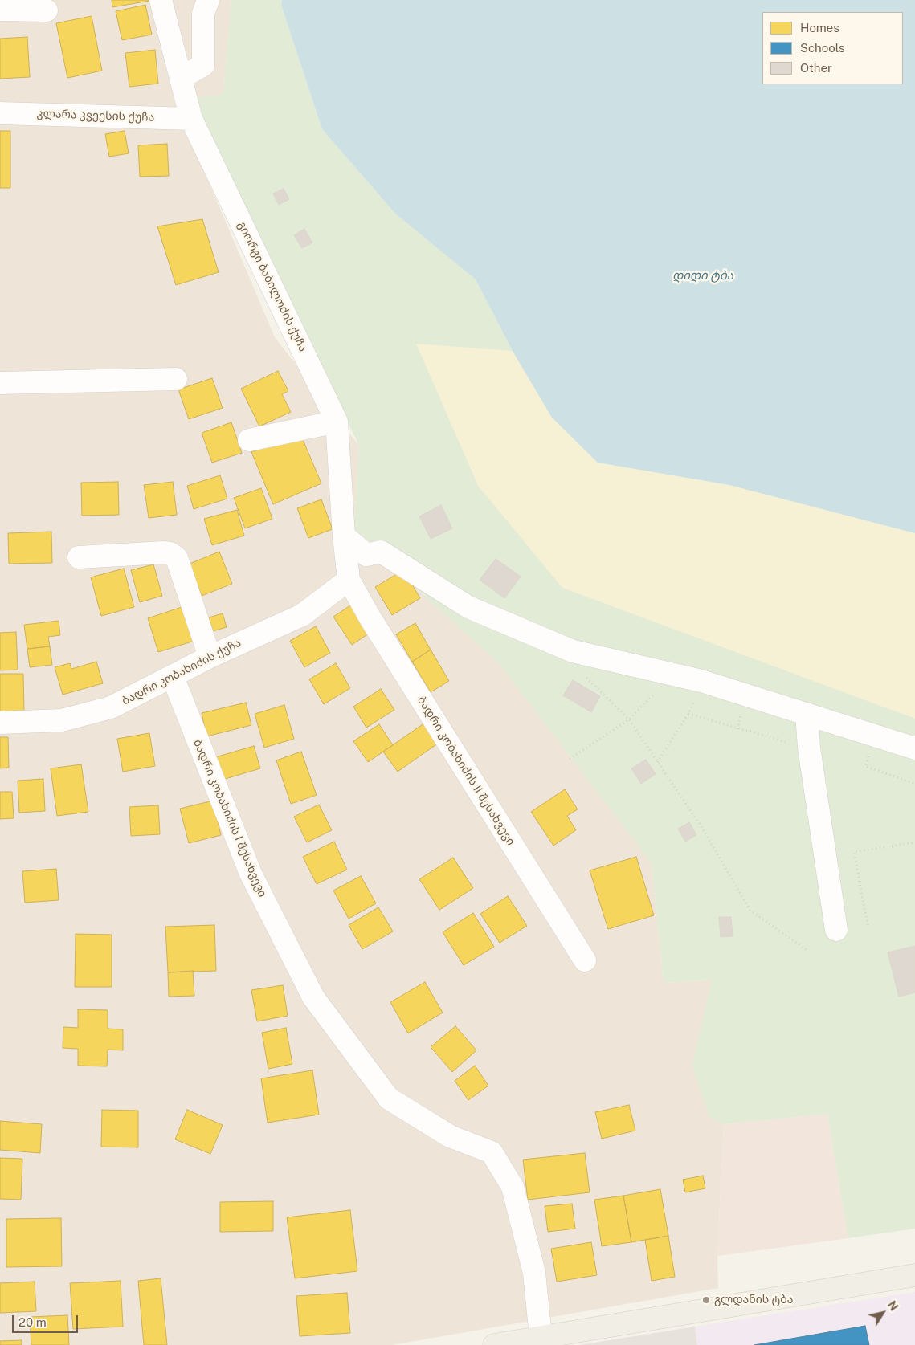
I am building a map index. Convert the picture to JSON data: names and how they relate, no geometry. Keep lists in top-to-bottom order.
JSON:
{
  "streets": {
    "street": [
      "კლარა კვეესის ქუჩა",
      "გიორგი ბაბილოძის ქუჩა",
      "ბადრი კობახიძის ქუჩა",
      "ბადრი კობახიძის II შესახვევი",
      "ბადრი კობახიძის I შესახვევი"
    ]
  },
  "crossings": [
    ["კლარა კვეესის ქუჩა", "გიორგი ბაბილოძის ქუჩა"],
    ["გიორგი ბაბილოძის ქუჩა", "ბადრი კობახიძის ქუჩა"],
    ["გიორგი ბაბილოძის ქუჩა", "ბადრი კობახიძის II შესახვევი"],
    ["ბადრი კობახიძის ქუჩა", "ბადრი კობახიძის II შესახვევი"],
    ["ბადრი კობახიძის ქუჩა", "ბადრი კობახიძის I შესახვევი"]
  ],
  "water": ["დიდი ტბა"],
  "places": ["გლდანის ტბა"],
  "legend": ["Homes", "Schools", "Other"],
  "scale_bar": "20 m",
  "north": "top right"
}
